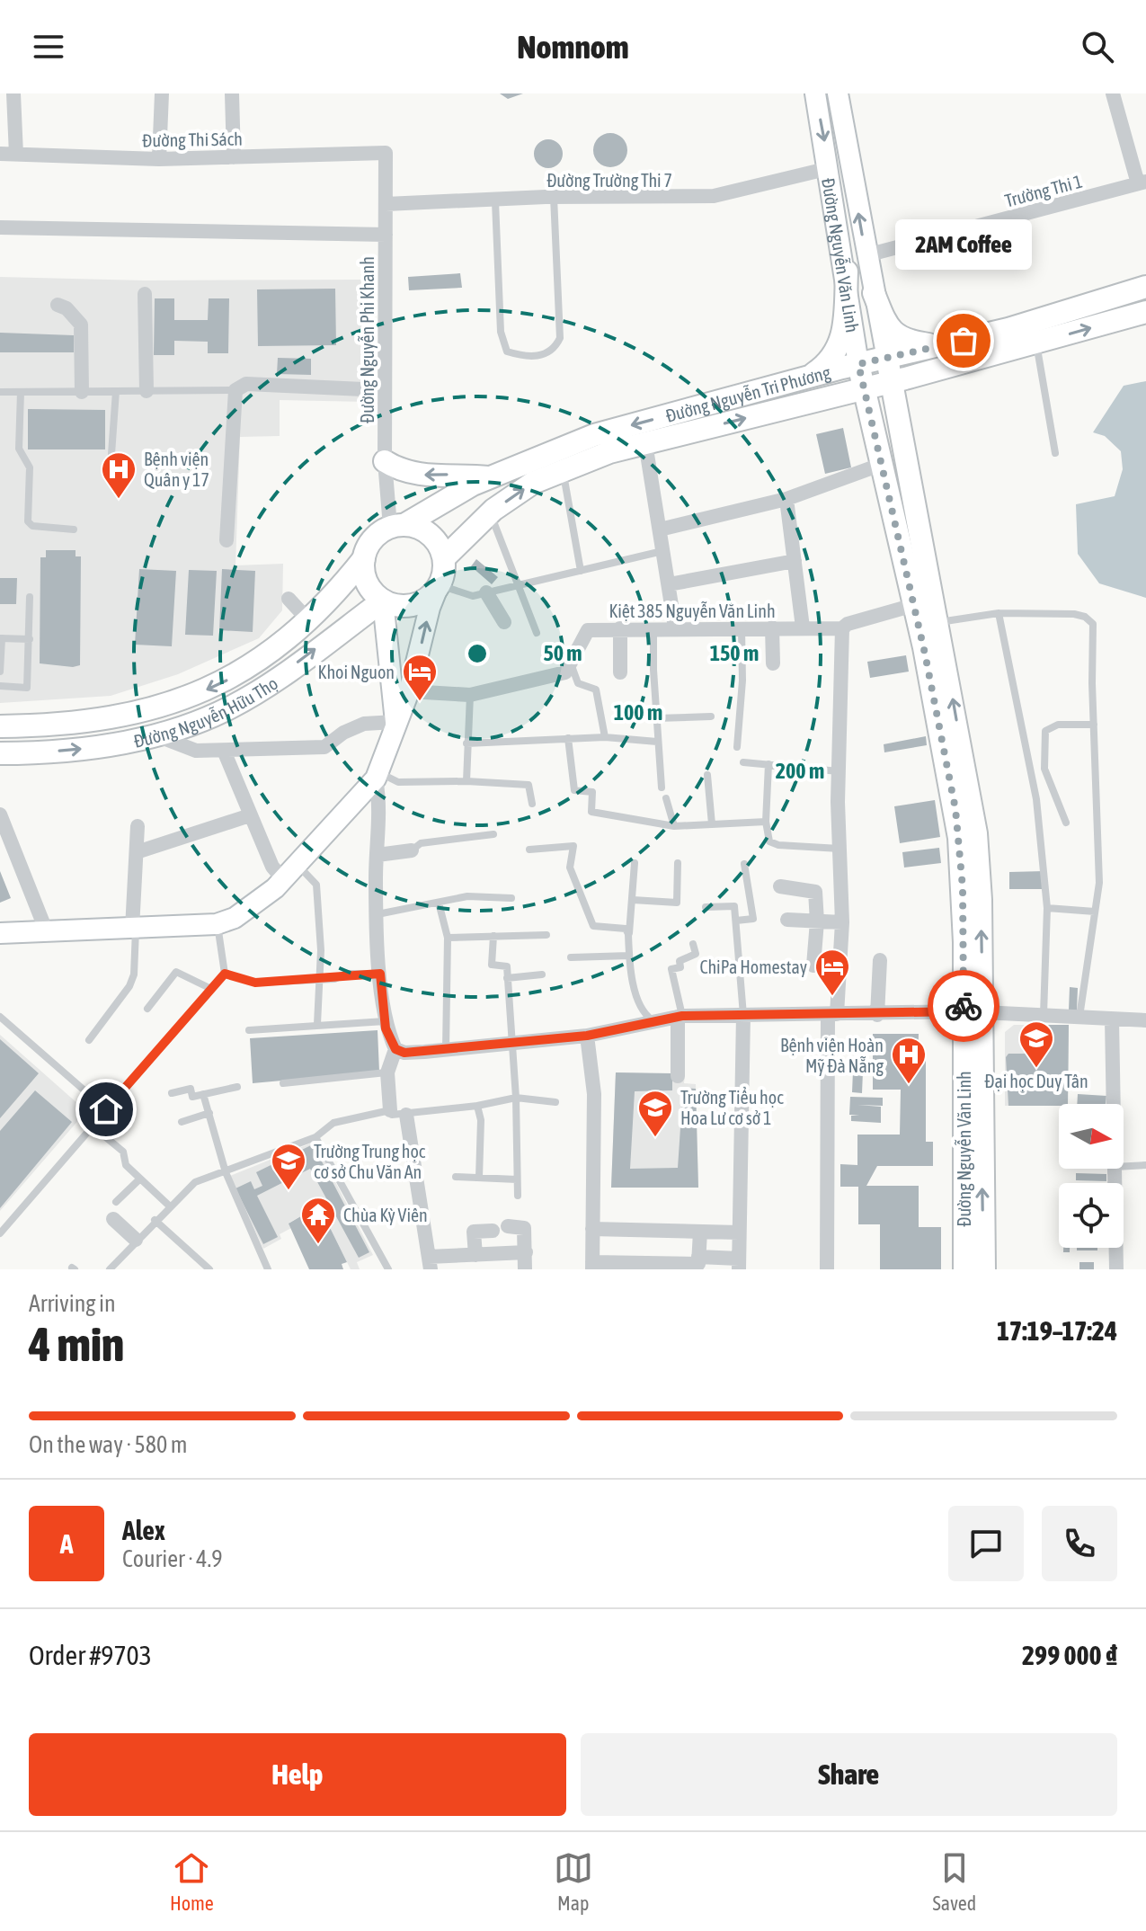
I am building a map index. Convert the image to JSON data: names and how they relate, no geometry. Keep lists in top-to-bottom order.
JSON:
{
  "streets": {
    "main road": ["Đường Nguyễn Văn Linh", "Đường Nguyễn Tri Phương", "Đường Nguyễn Hữu Thọ"],
    "street": [
      "Đường Thi Sách",
      "Đường Trường Thi 7",
      "Trường Thi 1",
      "Đường Nguyễn Phi Khanh",
      "Kiệt 385 Nguyễn Văn Linh"
    ]
  },
  "crossings": [
    ["Đường Thi Sách", "Đường Nguyễn Phi Khanh"],
    ["Đường Trường Thi 7", "Đường Nguyễn Văn Linh"],
    ["Đường Trường Thi 7", "Đường Nguyễn Phi Khanh"],
    ["Trường Thi 1", "Đường Nguyễn Văn Linh"],
    ["Đường Nguyễn Văn Linh", "Đường Nguyễn Tri Phương"],
    ["Đường Nguyễn Văn Linh", "Kiệt 385 Nguyễn Văn Linh"],
    ["Đường Nguyễn Phi Khanh", "Đường Nguyễn Tri Phương"],
    ["Đường Nguyễn Phi Khanh", "Đường Nguyễn Hữu Thọ"],
    ["Đường Nguyễn Tri Phương", "Đường Nguyễn Hữu Thọ"]
  ],
  "places": {
    "other": ["2AM Coffee"],
    "hospital": ["Bệnh viện Quân y 17", "Bệnh viện Hoàn Mỹ Đà Nẵng"],
    "hotel": ["Khoi Nguon", "ChiPa Homestay"],
    "school or university": ["Đại học Duy Tân", "Trường Tiểu học Hoa Lư cơ sở 1", "Trường Trung học cơ sở Chu Văn An"],
    "temple": ["Chùa Kỳ Viên"]
  },
  "north": "right",
  "page": {
    "header": "Nomnom",
    "bubble": "2AM Coffee",
    "heading": ["4 min", "Arriving in", "17:19–17:24"],
    "panel": [
      "Alex",
      "Courier · 4.9",
      "Order #9703",
      "299 000 ₫"
    ],
    "bar": "On the way · 580 m",
    "round": "A",
    "buttons": ["Help", "Share"],
    "tabs": ["Home", "Map", "Saved"]
  },
  "rings": [
    "50 m",
    "150 m",
    "100 m",
    "200 m"
  ]
}
